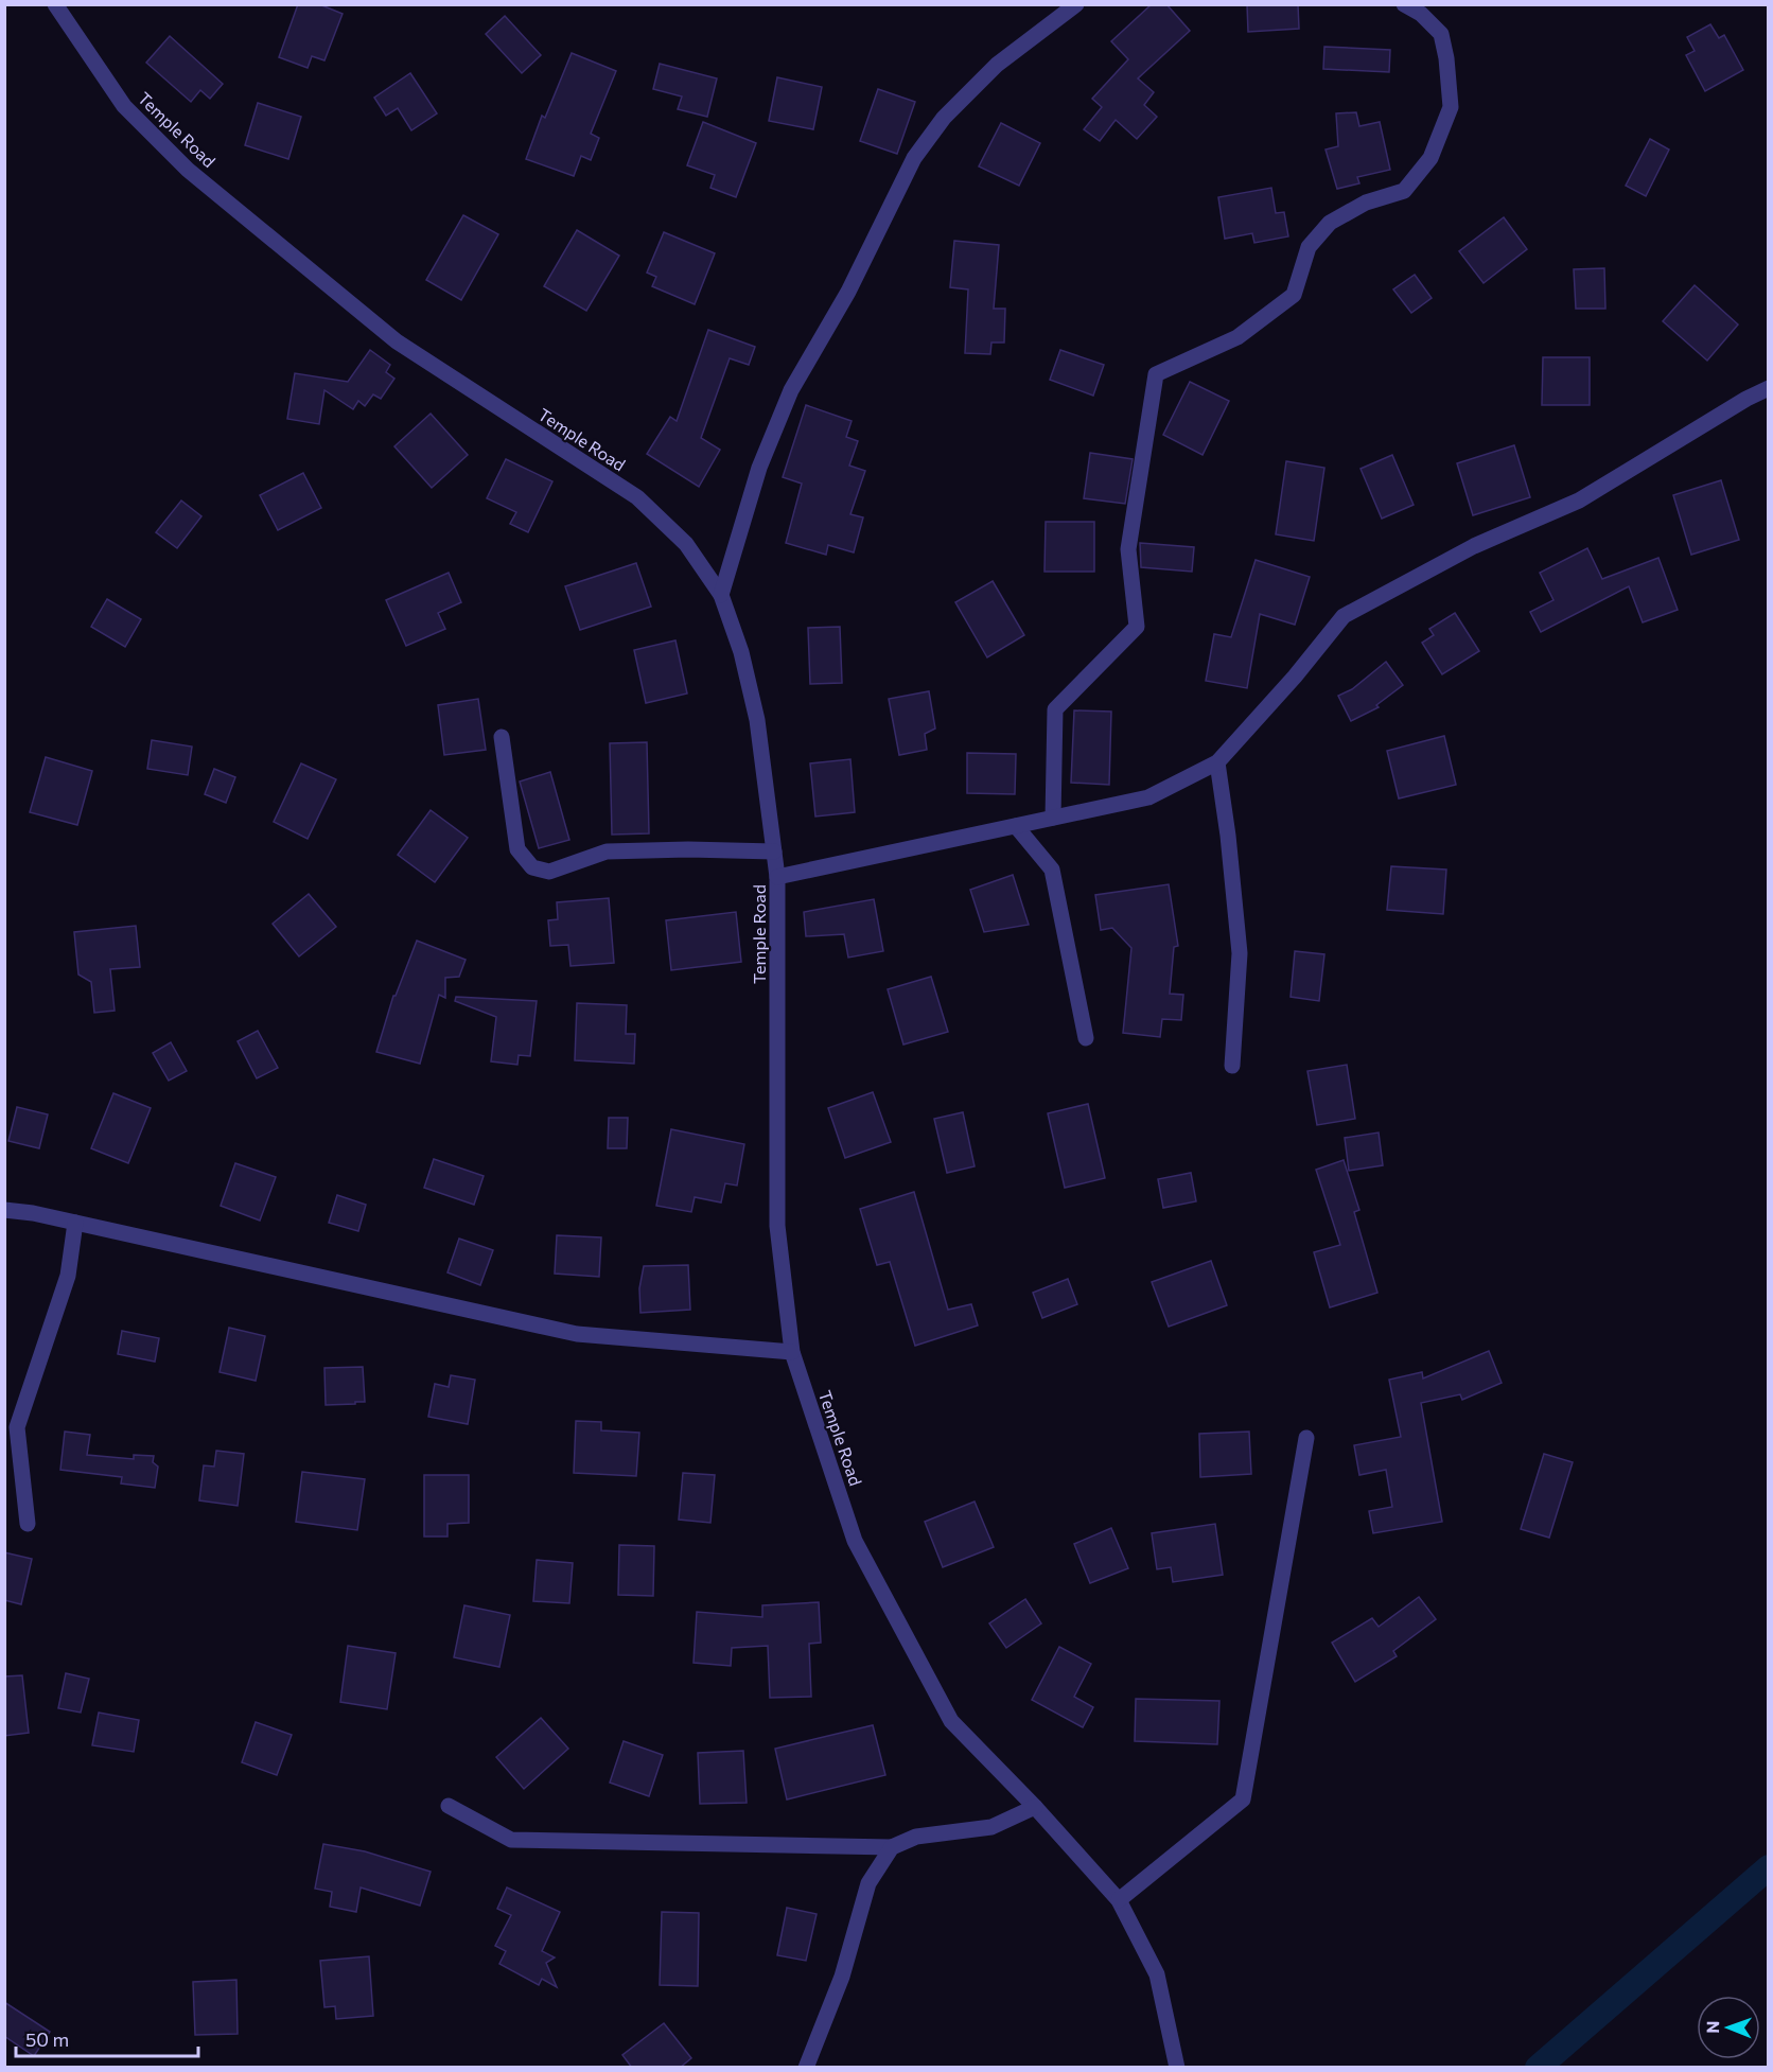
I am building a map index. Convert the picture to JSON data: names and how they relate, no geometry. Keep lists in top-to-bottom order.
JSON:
{
  "streets": {
    "street": ["Temple Road"]
  },
  "scale_bar": "50 m",
  "north": "left"
}
